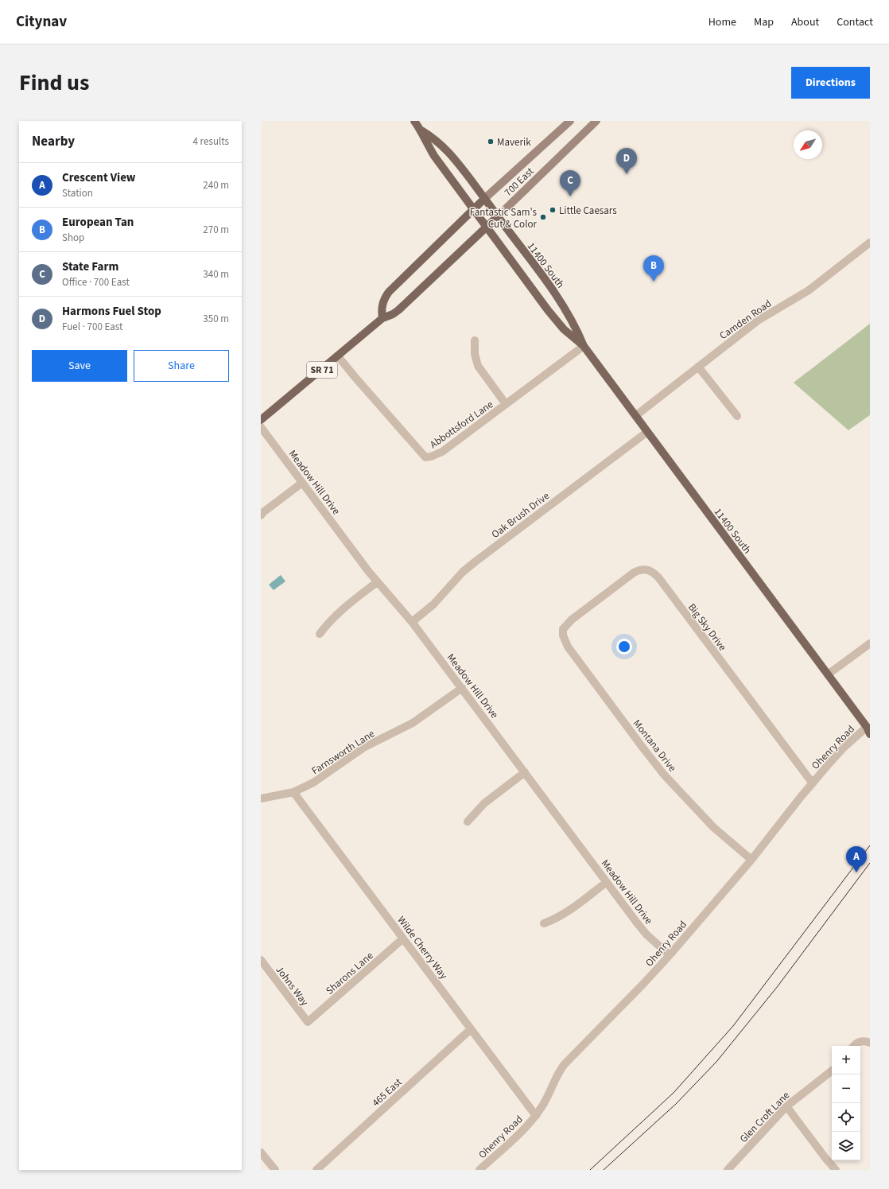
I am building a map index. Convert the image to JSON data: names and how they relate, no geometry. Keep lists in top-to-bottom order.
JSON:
{
  "streets": {
    "main road": ["700 East", "11400 South", "SR 71"],
    "street": [
      "Camden Road",
      "Abbottsford Lane",
      "Meadow Hill Drive",
      "Oak Brush Drive",
      "Big Sky Drive",
      "Montana Drive",
      "Ohenry Road",
      "Farnsworth Lane",
      "Wilde Cherry Way",
      "Sharons Lane",
      "Johns Way",
      "465 East",
      "Glen Croft Lane"
    ]
  },
  "crossings": [
    ["700 East", "11400 South"],
    ["700 East", "Abbottsford Lane"],
    ["11400 South", "Camden Road"],
    ["11400 South", "Abbottsford Lane"],
    ["11400 South", "Oak Brush Drive"],
    ["11400 South", "Ohenry Road"],
    ["Meadow Hill Drive", "Oak Brush Drive"],
    ["Meadow Hill Drive", "Ohenry Road"],
    ["Meadow Hill Drive", "Farnsworth Lane"],
    ["Big Sky Drive", "Montana Drive"],
    ["Big Sky Drive", "Ohenry Road"],
    ["Montana Drive", "Ohenry Road"],
    ["Ohenry Road", "Wilde Cherry Way"],
    ["Farnsworth Lane", "Wilde Cherry Way"],
    ["Wilde Cherry Way", "Sharons Lane"],
    ["Wilde Cherry Way", "465 East"],
    ["Sharons Lane", "Johns Way"]
  ],
  "places": ["Maverik", "Little Caesars", "Fantastic Sam's Cut & Color"],
  "north": "bottom left",
  "page": {
    "header": "Citynav",
    "nav": [
      "Home",
      "Map",
      "About",
      "Contact"
    ],
    "title": "Find us",
    "buttons": [
      "Directions",
      ["Save", "Share"]
    ],
    "heading": ["Nearby", "4 results"],
    "pins": [
      "D",
      "C",
      "B",
      "A"
    ],
    "list": [
      {
        "mark": "A",
        "name": "Crescent View",
        "note": "Station",
        "value": "240 m"
      },
      {
        "mark": "B",
        "name": "European Tan",
        "note": "Shop",
        "value": "270 m"
      },
      {
        "mark": "C",
        "name": "State Farm",
        "note": "Office · 700 East",
        "value": "340 m"
      },
      {
        "mark": "D",
        "name": "Harmons Fuel Stop",
        "note": "Fuel · 700 East",
        "value": "350 m"
      }
    ],
    "map_buttons": ["+", "−"]
  }
}
